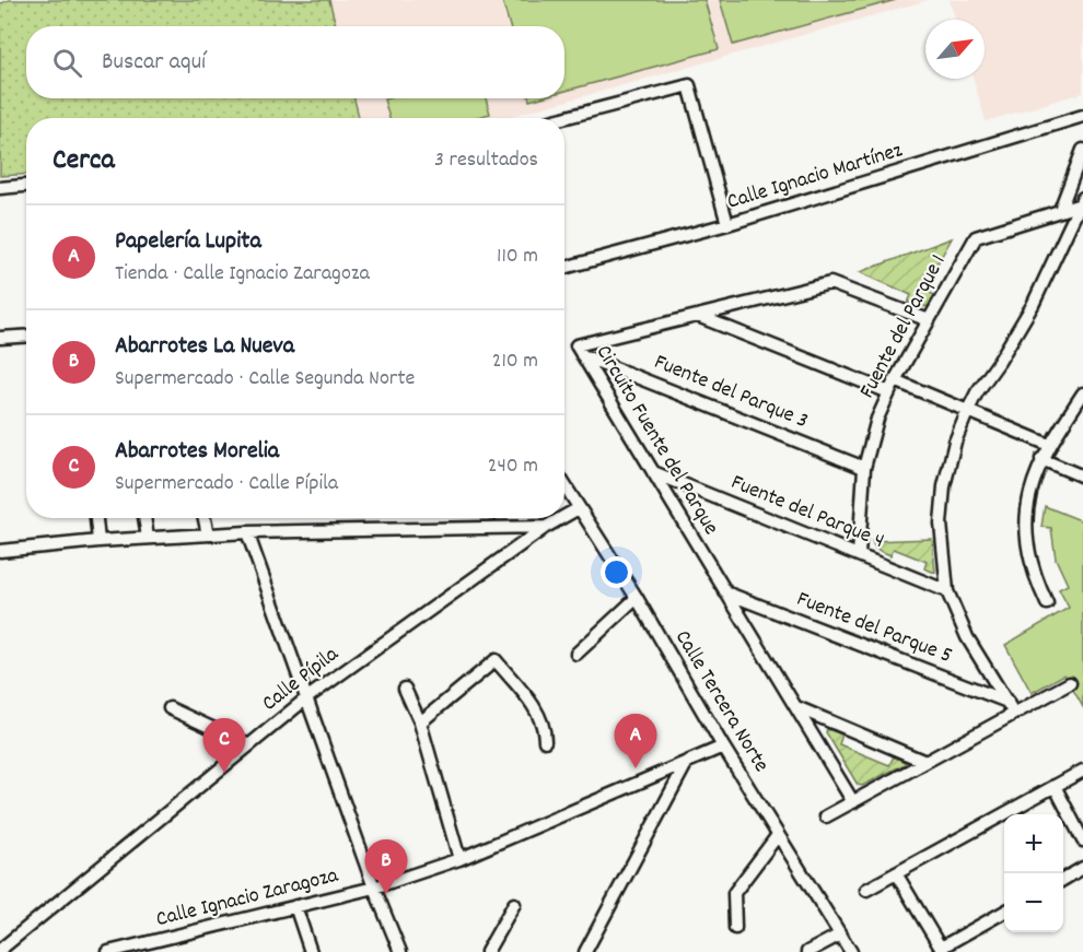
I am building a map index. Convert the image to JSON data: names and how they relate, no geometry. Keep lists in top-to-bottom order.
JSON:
{
  "streets": {
    "street": [
      "Calle Ignacio Martínez",
      "Fuente del Parque 1",
      "Fuente del Parque 3",
      "Circuito Fuente del Parque",
      "Fuente del Parque 4",
      "Fuente del Parque 5",
      "Calle Pípila",
      "Calle Tercera Norte",
      "Calle Ignacio Zaragoza"
    ]
  },
  "crossings": [
    ["Fuente del Parque 1", "Fuente del Parque 3"],
    ["Fuente del Parque 1", "Circuito Fuente del Parque"],
    ["Fuente del Parque 1", "Fuente del Parque 4"],
    ["Fuente del Parque 3", "Circuito Fuente del Parque"],
    ["Circuito Fuente del Parque", "Fuente del Parque 4"],
    ["Circuito Fuente del Parque", "Fuente del Parque 5"],
    ["Calle Pípila", "Calle Tercera Norte"],
    ["Calle Tercera Norte", "Calle Ignacio Zaragoza"]
  ],
  "north": "top right",
  "page": {
    "search": "Buscar aquí",
    "heading": ["Cerca", "3 resultados"],
    "list": [
      {
        "mark": "A",
        "name": "Papelería Lupita",
        "note": "Tienda · Calle Ignacio Zaragoza",
        "value": "110 m"
      },
      {
        "mark": "B",
        "name": "Abarrotes La Nueva",
        "note": "Supermercado · Calle Segunda Norte",
        "value": "210 m"
      },
      {
        "mark": "C",
        "name": "Abarrotes Morelia",
        "note": "Supermercado · Calle Pípila",
        "value": "240 m"
      }
    ],
    "pins": ["A", "C", "B"],
    "map_buttons": ["+", "−"]
  }
}
